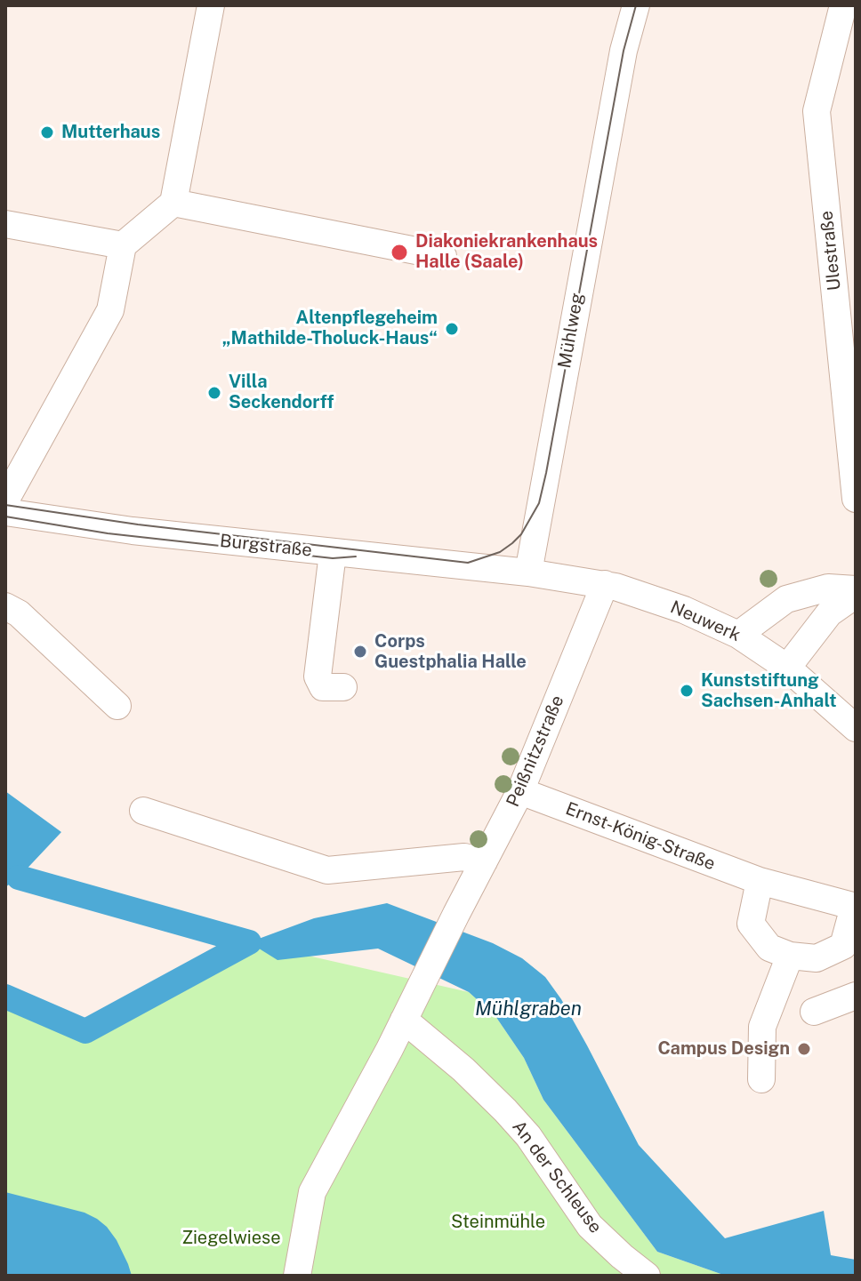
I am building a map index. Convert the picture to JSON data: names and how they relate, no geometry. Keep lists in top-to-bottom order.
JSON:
{
  "streets": {
    "street": [
      "Ulestraße",
      "Mühlweg",
      "Burgstraße",
      "Neuwerk",
      "Peißnitzstraße",
      "Ernst-König-Straße",
      "An der Schleuse"
    ]
  },
  "crossings": [
    ["Mühlweg", "Burgstraße"],
    ["Mühlweg", "Neuwerk"],
    ["Burgstraße", "Neuwerk"],
    ["Neuwerk", "Peißnitzstraße"],
    ["Peißnitzstraße", "Ernst-König-Straße"],
    ["Peißnitzstraße", "An der Schleuse"]
  ],
  "water": ["Mühlgraben"],
  "parks": ["Steinmühle", "Ziegelwiese"],
  "places": [
    "Mutterhaus",
    "Diakoniekrankenhaus Halle (Saale)",
    "Altenpflegeheim „Mathilde-Tholuck-Haus“",
    "Villa Seckendorff",
    "Corps Guestphalia Halle",
    "Kunststiftung Sachsen-Anhalt",
    "Campus Design"
  ]
}
